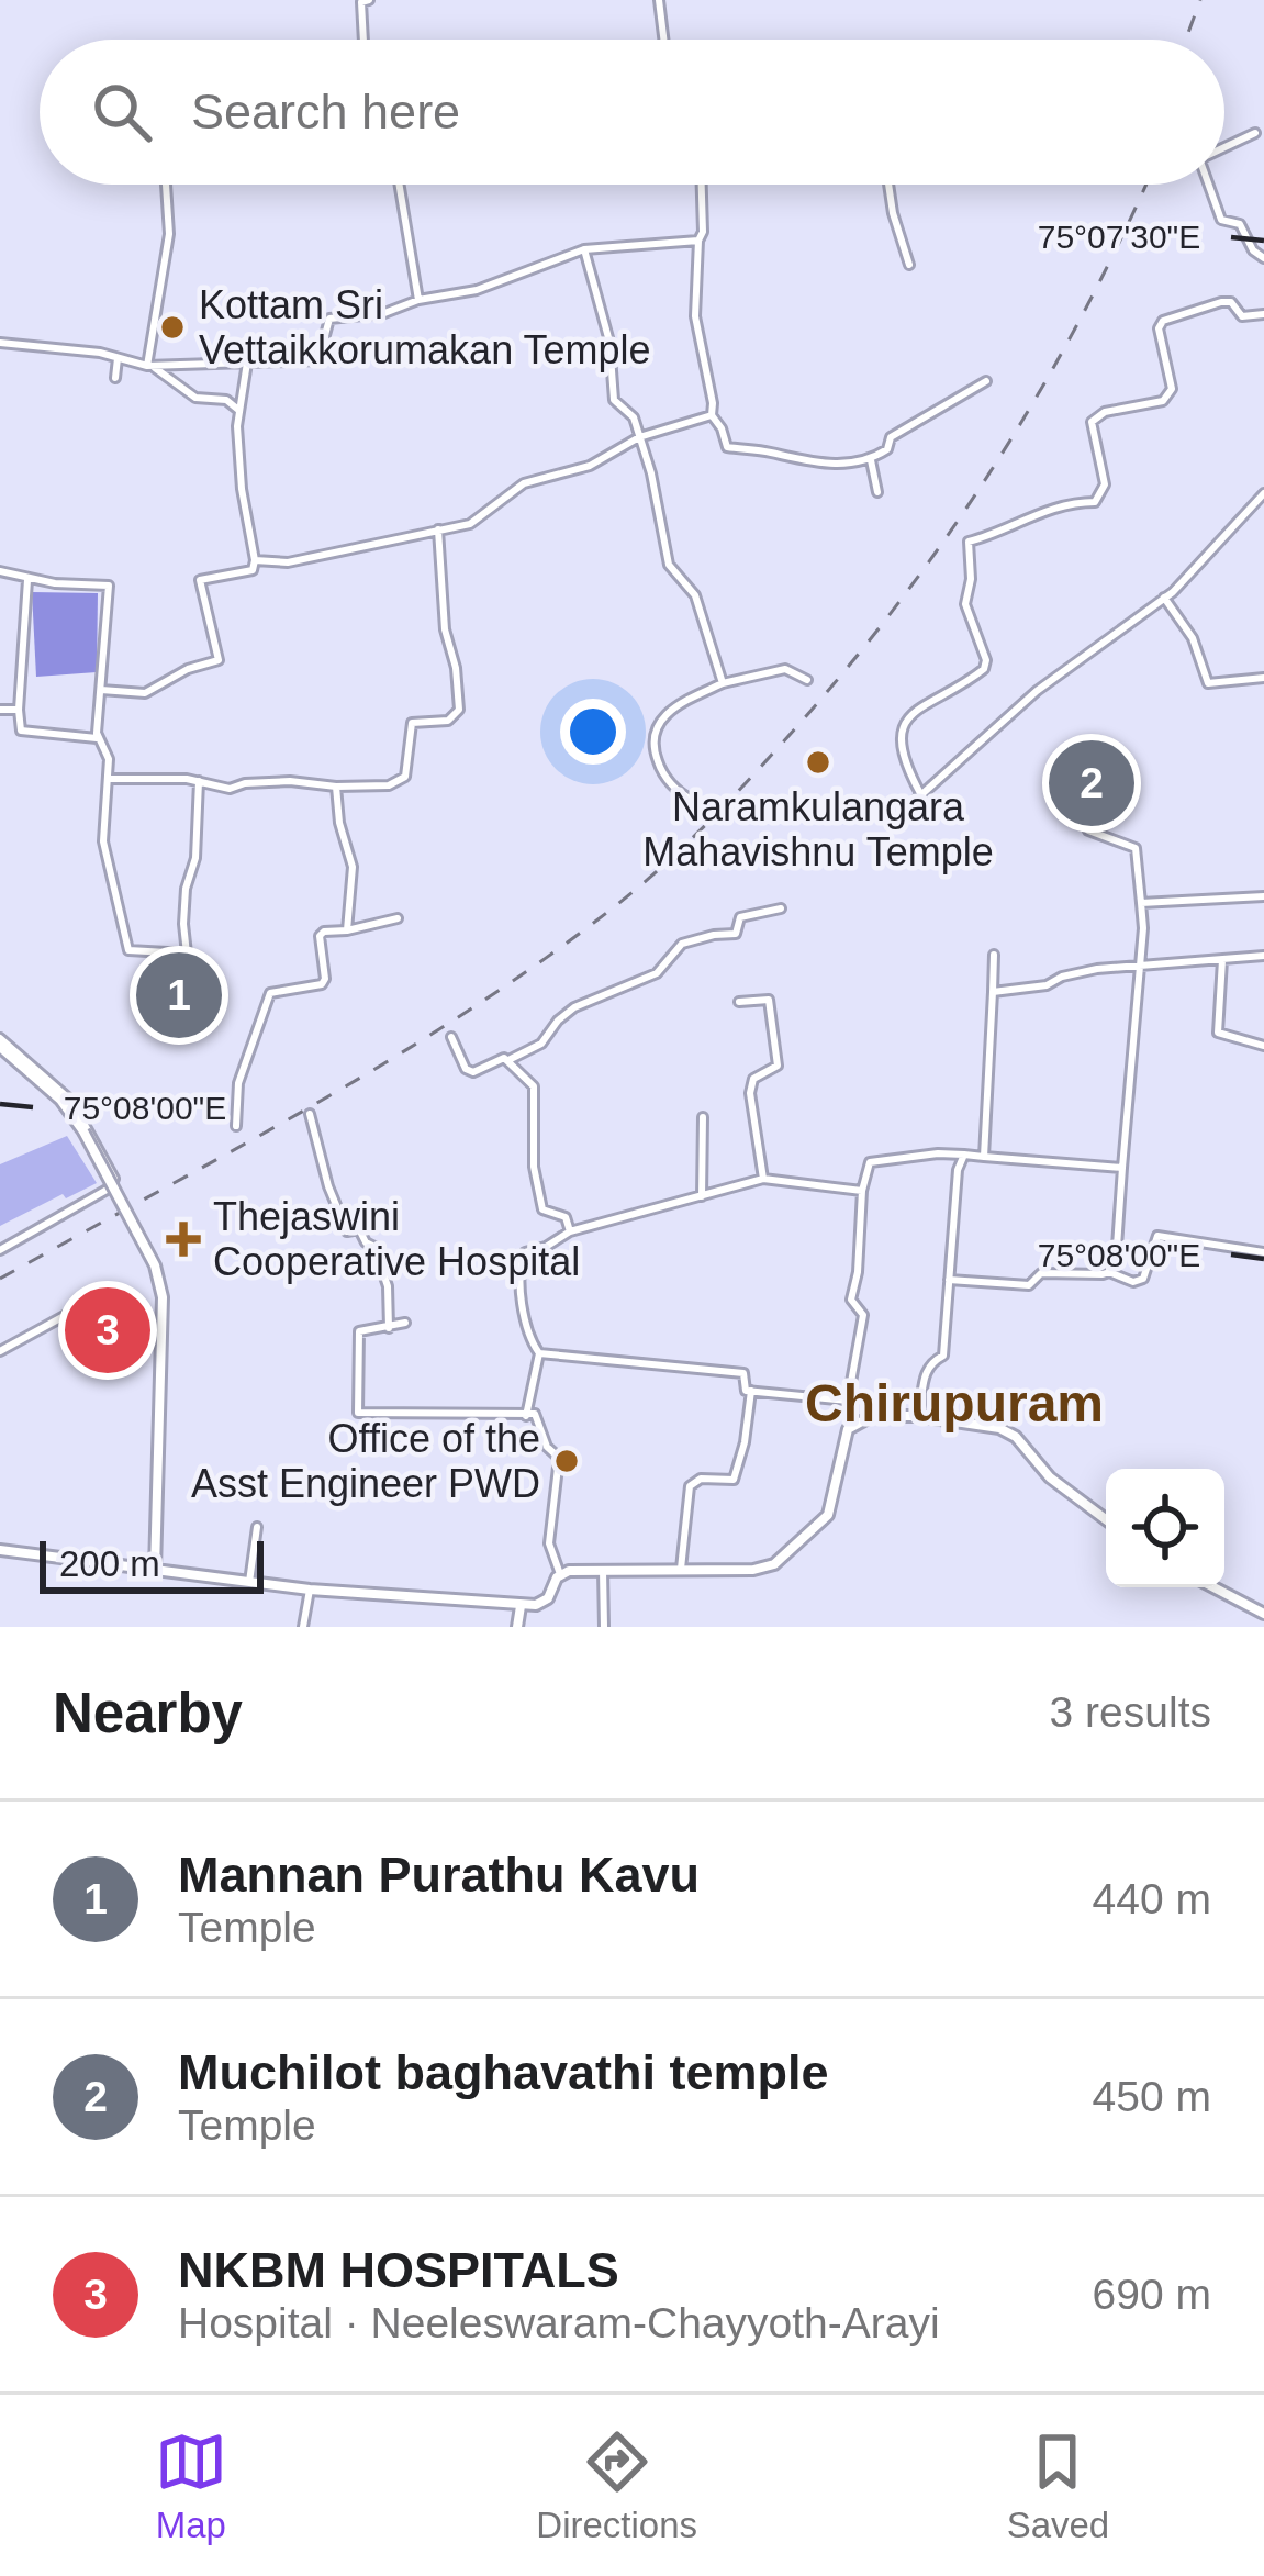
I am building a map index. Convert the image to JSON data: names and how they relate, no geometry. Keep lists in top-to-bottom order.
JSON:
{
  "districts": ["Chirupuram"],
  "places": {
    "other": ["Kottam Sri Vettaikkorumakan Temple", "Naramkulangara Mahavishnu Temple", "Office of the Asst Engineer PWD"],
    "health": ["Thejaswini Cooperative Hospital"]
  },
  "scale_bar": "200 m",
  "page": {
    "search": "Search here",
    "pins": ["2", "1", "3"],
    "scale": "200 m",
    "heading": ["Nearby", "3 results"],
    "list": [
      {
        "mark": "1",
        "name": "Mannan Purathu Kavu",
        "note": "Temple",
        "value": "440 m"
      },
      {
        "mark": "2",
        "name": "Muchilot baghavathi temple",
        "note": "Temple",
        "value": "450 m"
      },
      {
        "mark": "3",
        "name": "NKBM HOSPITALS",
        "note": "Hospital · Neeleswaram-Chayyoth-Arayi",
        "value": "690 m"
      }
    ],
    "nav": ["Map", "Directions", "Saved"]
  },
  "coordinates": ["75°07'30\"E", "75°08'00\"E"]
}
